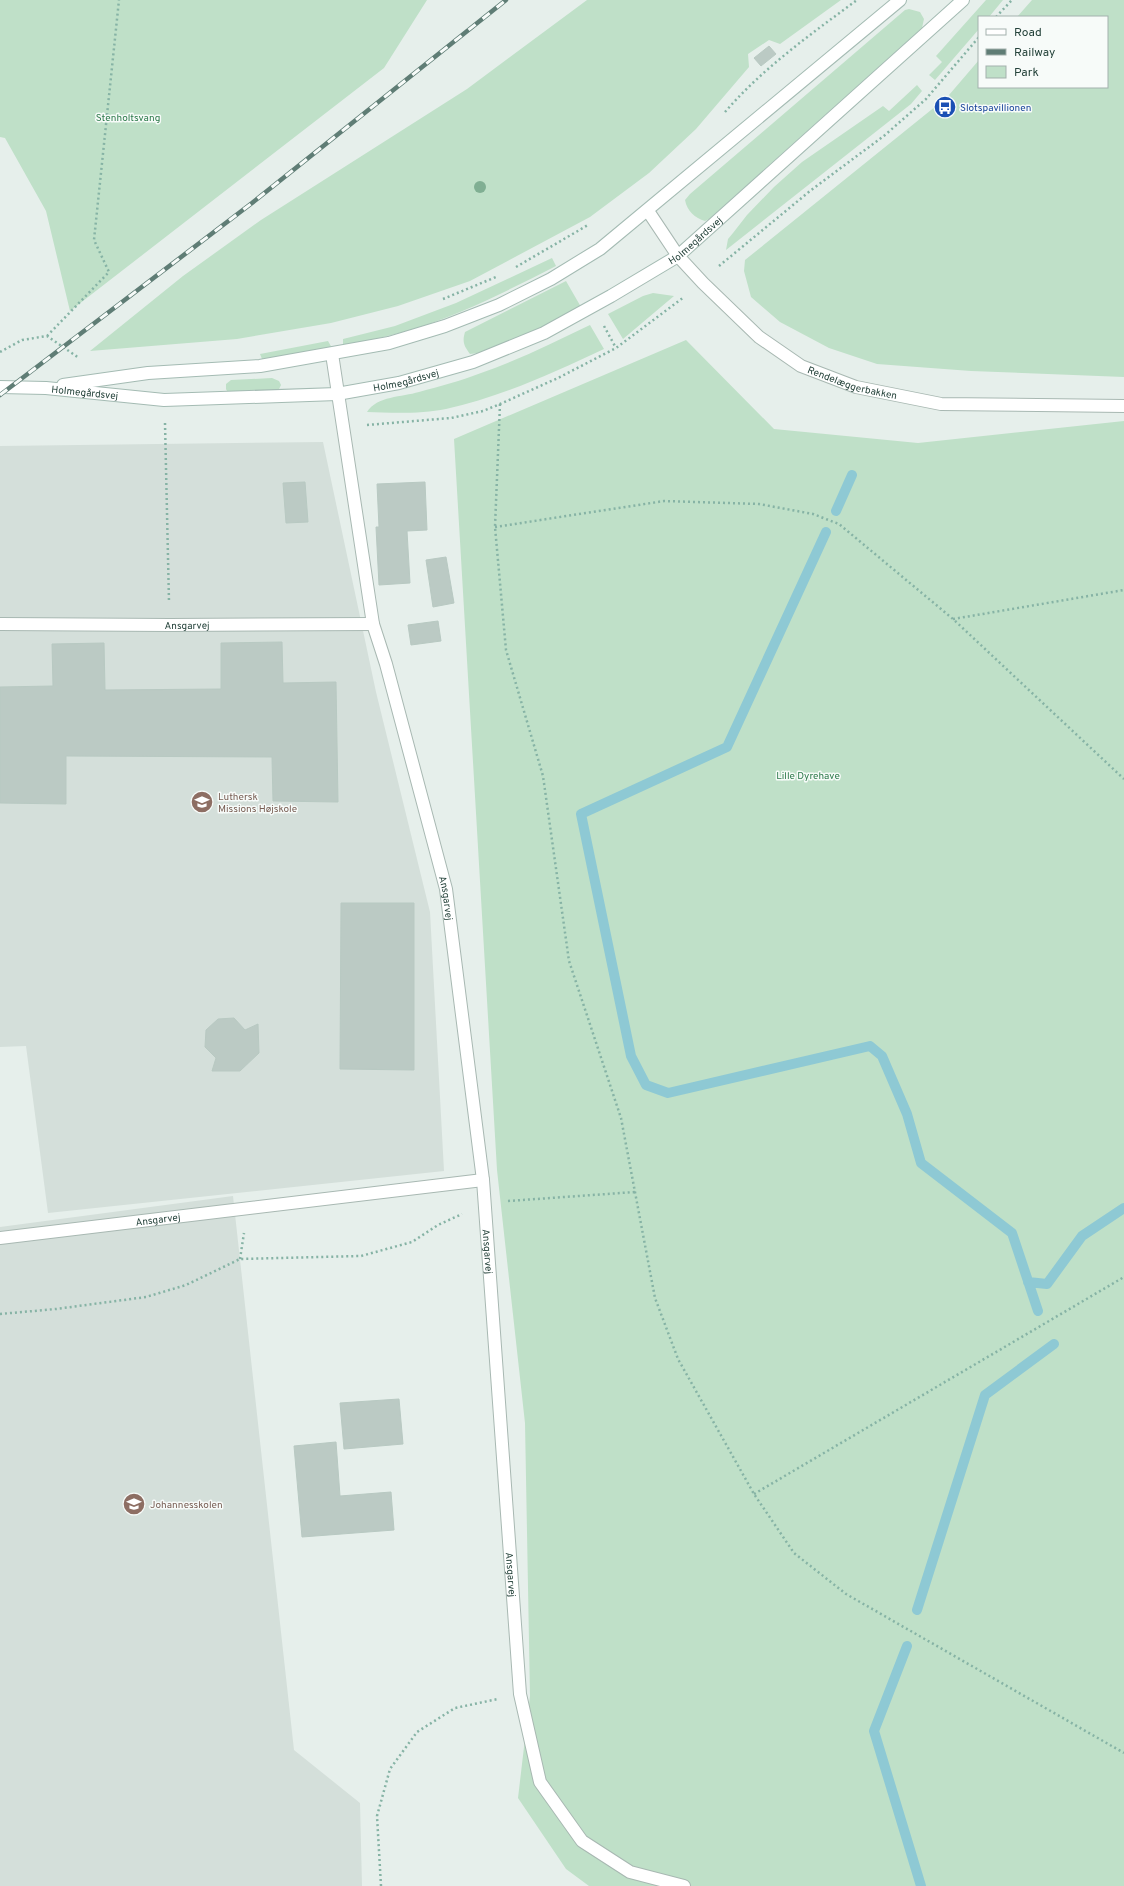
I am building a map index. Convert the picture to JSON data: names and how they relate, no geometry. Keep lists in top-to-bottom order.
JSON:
{
  "streets": {
    "street": ["Holmegårdsvej", "Rendelæggerbakken", "Ansgarvej"]
  },
  "crossings": [
    ["Holmegårdsvej", "Rendelæggerbakken"],
    ["Holmegårdsvej", "Ansgarvej"]
  ],
  "parks": ["Stenholtsvang", "Lille Dyrehave"],
  "places": {
    "bus stop": ["Slotspavillionen"],
    "school or university": ["Luthersk Missions Højskole", "Johannesskolen"]
  },
  "legend": ["Road", "Railway", "Park"]
}
